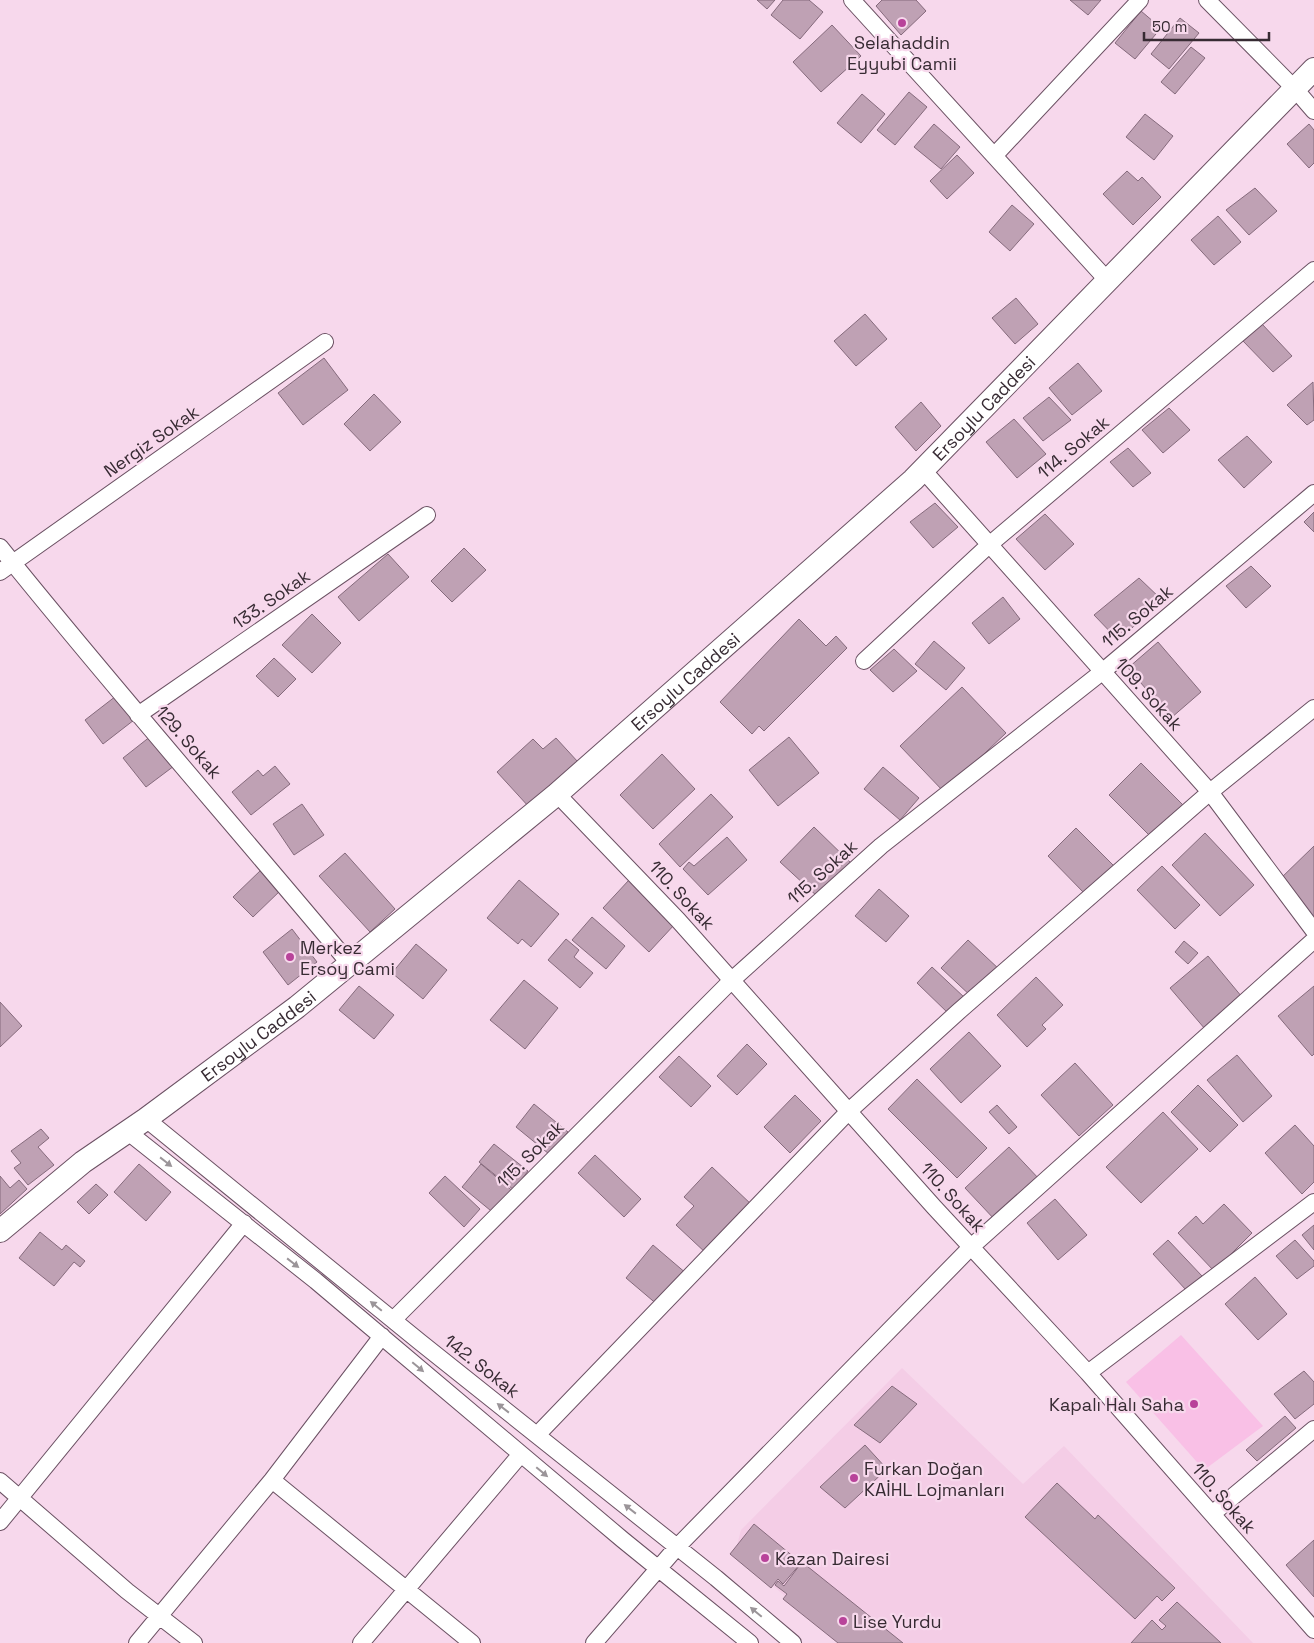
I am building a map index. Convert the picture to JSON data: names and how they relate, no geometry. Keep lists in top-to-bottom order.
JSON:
{
  "streets": {
    "street": [
      "Ersoylu Caddesi",
      "Nergiz Sokak",
      "114. Sokak",
      "133. Sokak",
      "115. Sokak",
      "109. Sokak",
      "129. Sokak",
      "110. Sokak",
      "142. Sokak"
    ]
  },
  "crossings": [
    ["Ersoylu Caddesi", "109. Sokak"],
    ["Ersoylu Caddesi", "129. Sokak"],
    ["Ersoylu Caddesi", "110. Sokak"],
    ["Ersoylu Caddesi", "142. Sokak"],
    ["Nergiz Sokak", "129. Sokak"],
    ["114. Sokak", "109. Sokak"],
    ["133. Sokak", "129. Sokak"],
    ["115. Sokak", "109. Sokak"],
    ["115. Sokak", "110. Sokak"],
    ["115. Sokak", "142. Sokak"]
  ],
  "places": [
    "Selahaddin Eyyubi Camii",
    "Merkez Ersoy Cami",
    "Kapalı Halı Saha",
    "Furkan Doğan KAİHL Lojmanları",
    "Kazan Dairesi",
    "Lise Yurdu"
  ],
  "scale_bar": "50 m"
}
